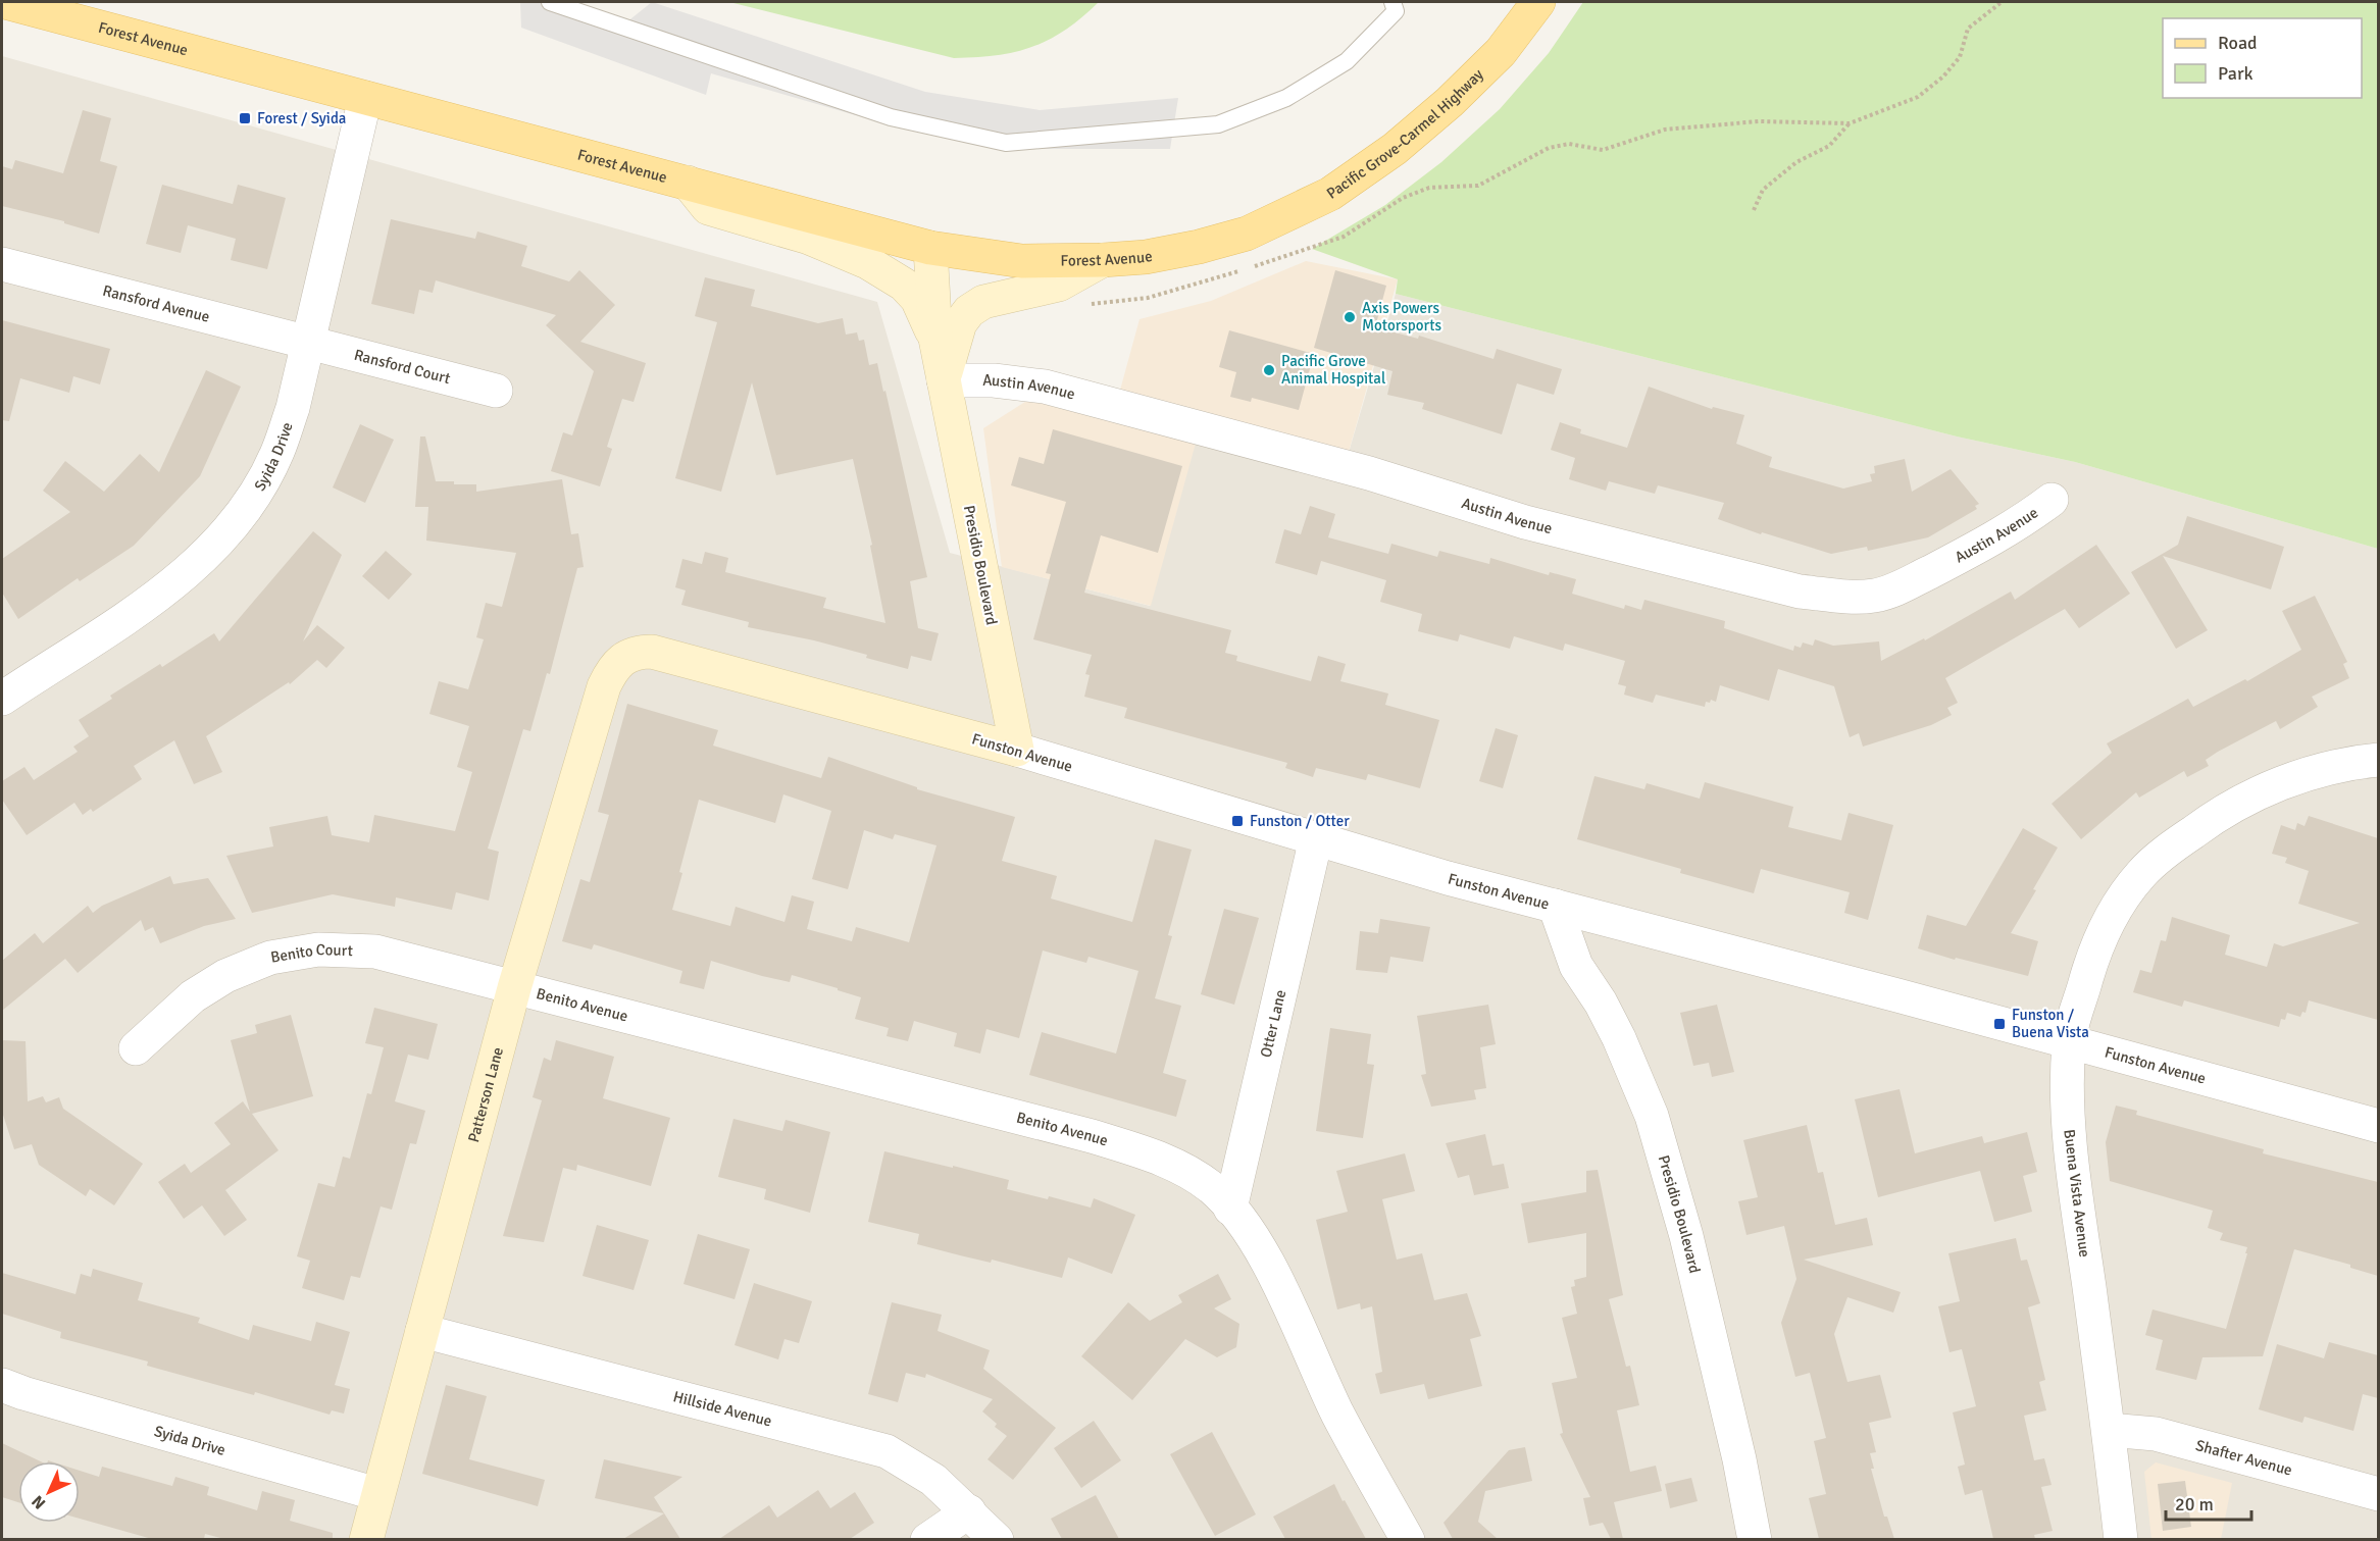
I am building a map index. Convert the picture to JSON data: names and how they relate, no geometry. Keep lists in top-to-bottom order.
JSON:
{
  "streets": {
    "main road": ["Forest Avenue", "Pacific Grove-Carmel Highway"],
    "street": [
      "Ransford Avenue",
      "Ransford Court",
      "Austin Avenue",
      "Syida Drive",
      "Presidio Boulevard",
      "Funston Avenue",
      "Benito Court",
      "Benito Avenue",
      "Otter Lane",
      "Patterson Lane",
      "Buena Vista Avenue",
      "Hillside Avenue",
      "Shafter Avenue"
    ]
  },
  "crossings": [
    ["Forest Avenue", "Pacific Grove-Carmel Highway"],
    ["Forest Avenue", "Syida Drive"],
    ["Forest Avenue", "Presidio Boulevard"],
    ["Ransford Avenue", "Ransford Court"],
    ["Ransford Avenue", "Syida Drive"],
    ["Ransford Court", "Syida Drive"],
    ["Austin Avenue", "Presidio Boulevard"],
    ["Syida Drive", "Patterson Lane"],
    ["Presidio Boulevard", "Funston Avenue"],
    ["Funston Avenue", "Otter Lane"],
    ["Funston Avenue", "Patterson Lane"],
    ["Funston Avenue", "Buena Vista Avenue"],
    ["Benito Court", "Benito Avenue"],
    ["Benito Court", "Patterson Lane"],
    ["Benito Avenue", "Otter Lane"],
    ["Benito Avenue", "Patterson Lane"],
    ["Patterson Lane", "Hillside Avenue"],
    ["Buena Vista Avenue", "Shafter Avenue"]
  ],
  "places": {
    "transit": ["Forest / Syida", "Funston / Otter", "Funston / Buena Vista"],
    "other": ["Axis Powers Motorsports", "Pacific Grove Animal Hospital"]
  },
  "legend": ["Road", "Park"],
  "scale_bar": "20 m",
  "north": "bottom left"
}
